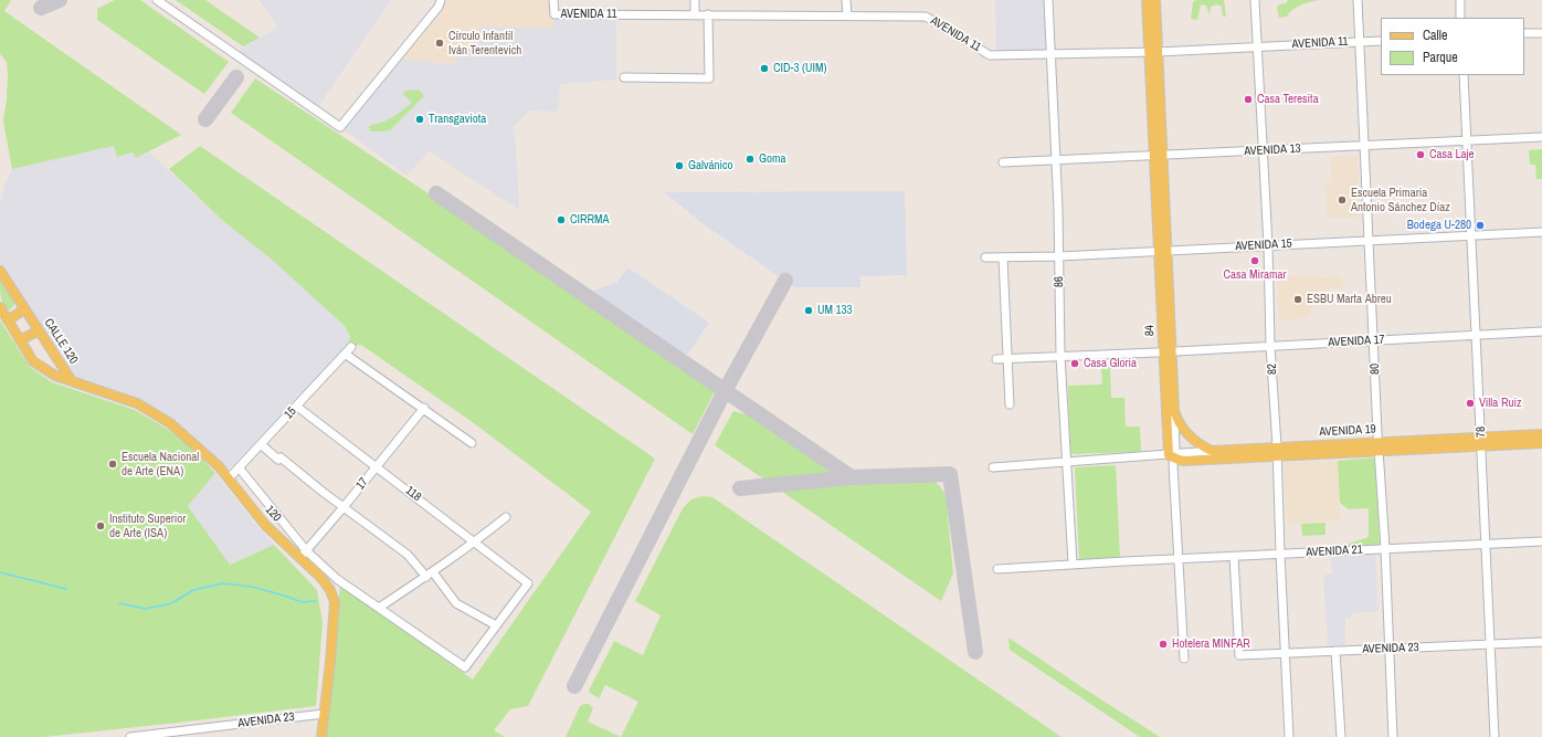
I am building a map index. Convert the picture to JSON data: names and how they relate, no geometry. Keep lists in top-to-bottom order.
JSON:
{
  "streets": {
    "main road": [
      "84",
      "CALLE 120",
      "AVENIDA 19",
      "120"
    ],
    "street": [
      "AVENIDA 11",
      "AVENIDA 13",
      "AVENIDA 15",
      "86",
      "AVENIDA 17",
      "82",
      "80",
      "15",
      "78",
      "17",
      "118",
      "AVENIDA 21",
      "AVENIDA 23"
    ]
  },
  "crossings": [
    ["AVENIDA 11", "86"],
    ["AVENIDA 11", "84"],
    ["AVENIDA 11", "82"],
    ["AVENIDA 11", "80"],
    ["AVENIDA 13", "86"],
    ["AVENIDA 13", "84"],
    ["AVENIDA 13", "82"],
    ["AVENIDA 13", "80"],
    ["AVENIDA 13", "78"],
    ["AVENIDA 15", "86"],
    ["AVENIDA 15", "84"],
    ["AVENIDA 15", "82"],
    ["AVENIDA 15", "80"],
    ["AVENIDA 15", "78"],
    ["86", "AVENIDA 17"],
    ["86", "AVENIDA 21"],
    ["84", "AVENIDA 17"],
    ["84", "AVENIDA 19"],
    ["84", "AVENIDA 21"],
    ["CALLE 120", "120"],
    ["AVENIDA 17", "82"],
    ["AVENIDA 17", "80"],
    ["AVENIDA 17", "78"],
    ["82", "AVENIDA 19"],
    ["82", "AVENIDA 21"],
    ["82", "AVENIDA 23"],
    ["80", "AVENIDA 19"],
    ["80", "AVENIDA 21"],
    ["80", "AVENIDA 23"],
    ["15", "118"],
    ["15", "120"],
    ["AVENIDA 19", "78"],
    ["78", "AVENIDA 21"],
    ["78", "AVENIDA 23"],
    ["17", "118"],
    ["17", "120"],
    ["118", "120"],
    ["120", "AVENIDA 23"],
    ["AVENIDA 21", "AVENIDA 23"]
  ],
  "places": [
    "Círculo Infantil Iván Terentevich",
    "CID-3 (UIM)",
    "Casa Teresita",
    "Transgaviota",
    "Casa Laje",
    "Goma",
    "Galvánico",
    "Escuela Primaria Antonio Sánchez Díaz",
    "CIRRMA",
    "Bodega U-280",
    "Casa Miramar",
    "ESBU Marta Abreu",
    "UM 133",
    "Casa Gloria",
    "Villa Ruiz",
    "Escuela Nacional de Arte (ENA)",
    "Instituto Superior de Arte (ISA)",
    "Hotelera MINFAR"
  ],
  "legend": ["Calle", "Parque"]
}
